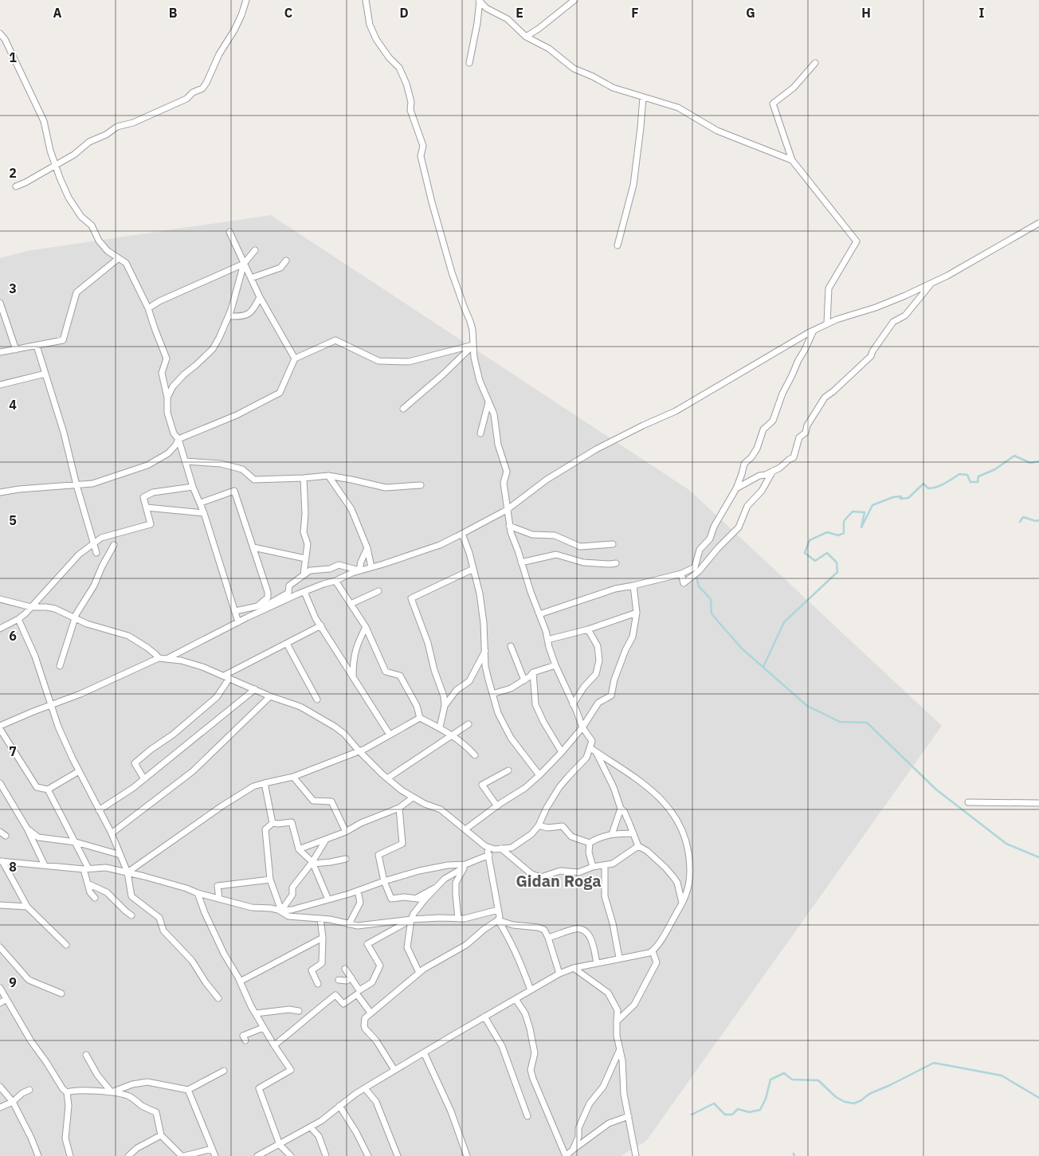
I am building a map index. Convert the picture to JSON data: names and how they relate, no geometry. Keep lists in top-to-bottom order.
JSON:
{
  "districts": ["Gidan Roga"],
  "grid": {
    "columns": [
      "A",
      "B",
      "C",
      "D",
      "E",
      "F",
      "G",
      "H",
      "I"
    ],
    "rows": [
      "1",
      "2",
      "3",
      "4",
      "5",
      "6",
      "7",
      "8",
      "9"
    ]
  }
}
